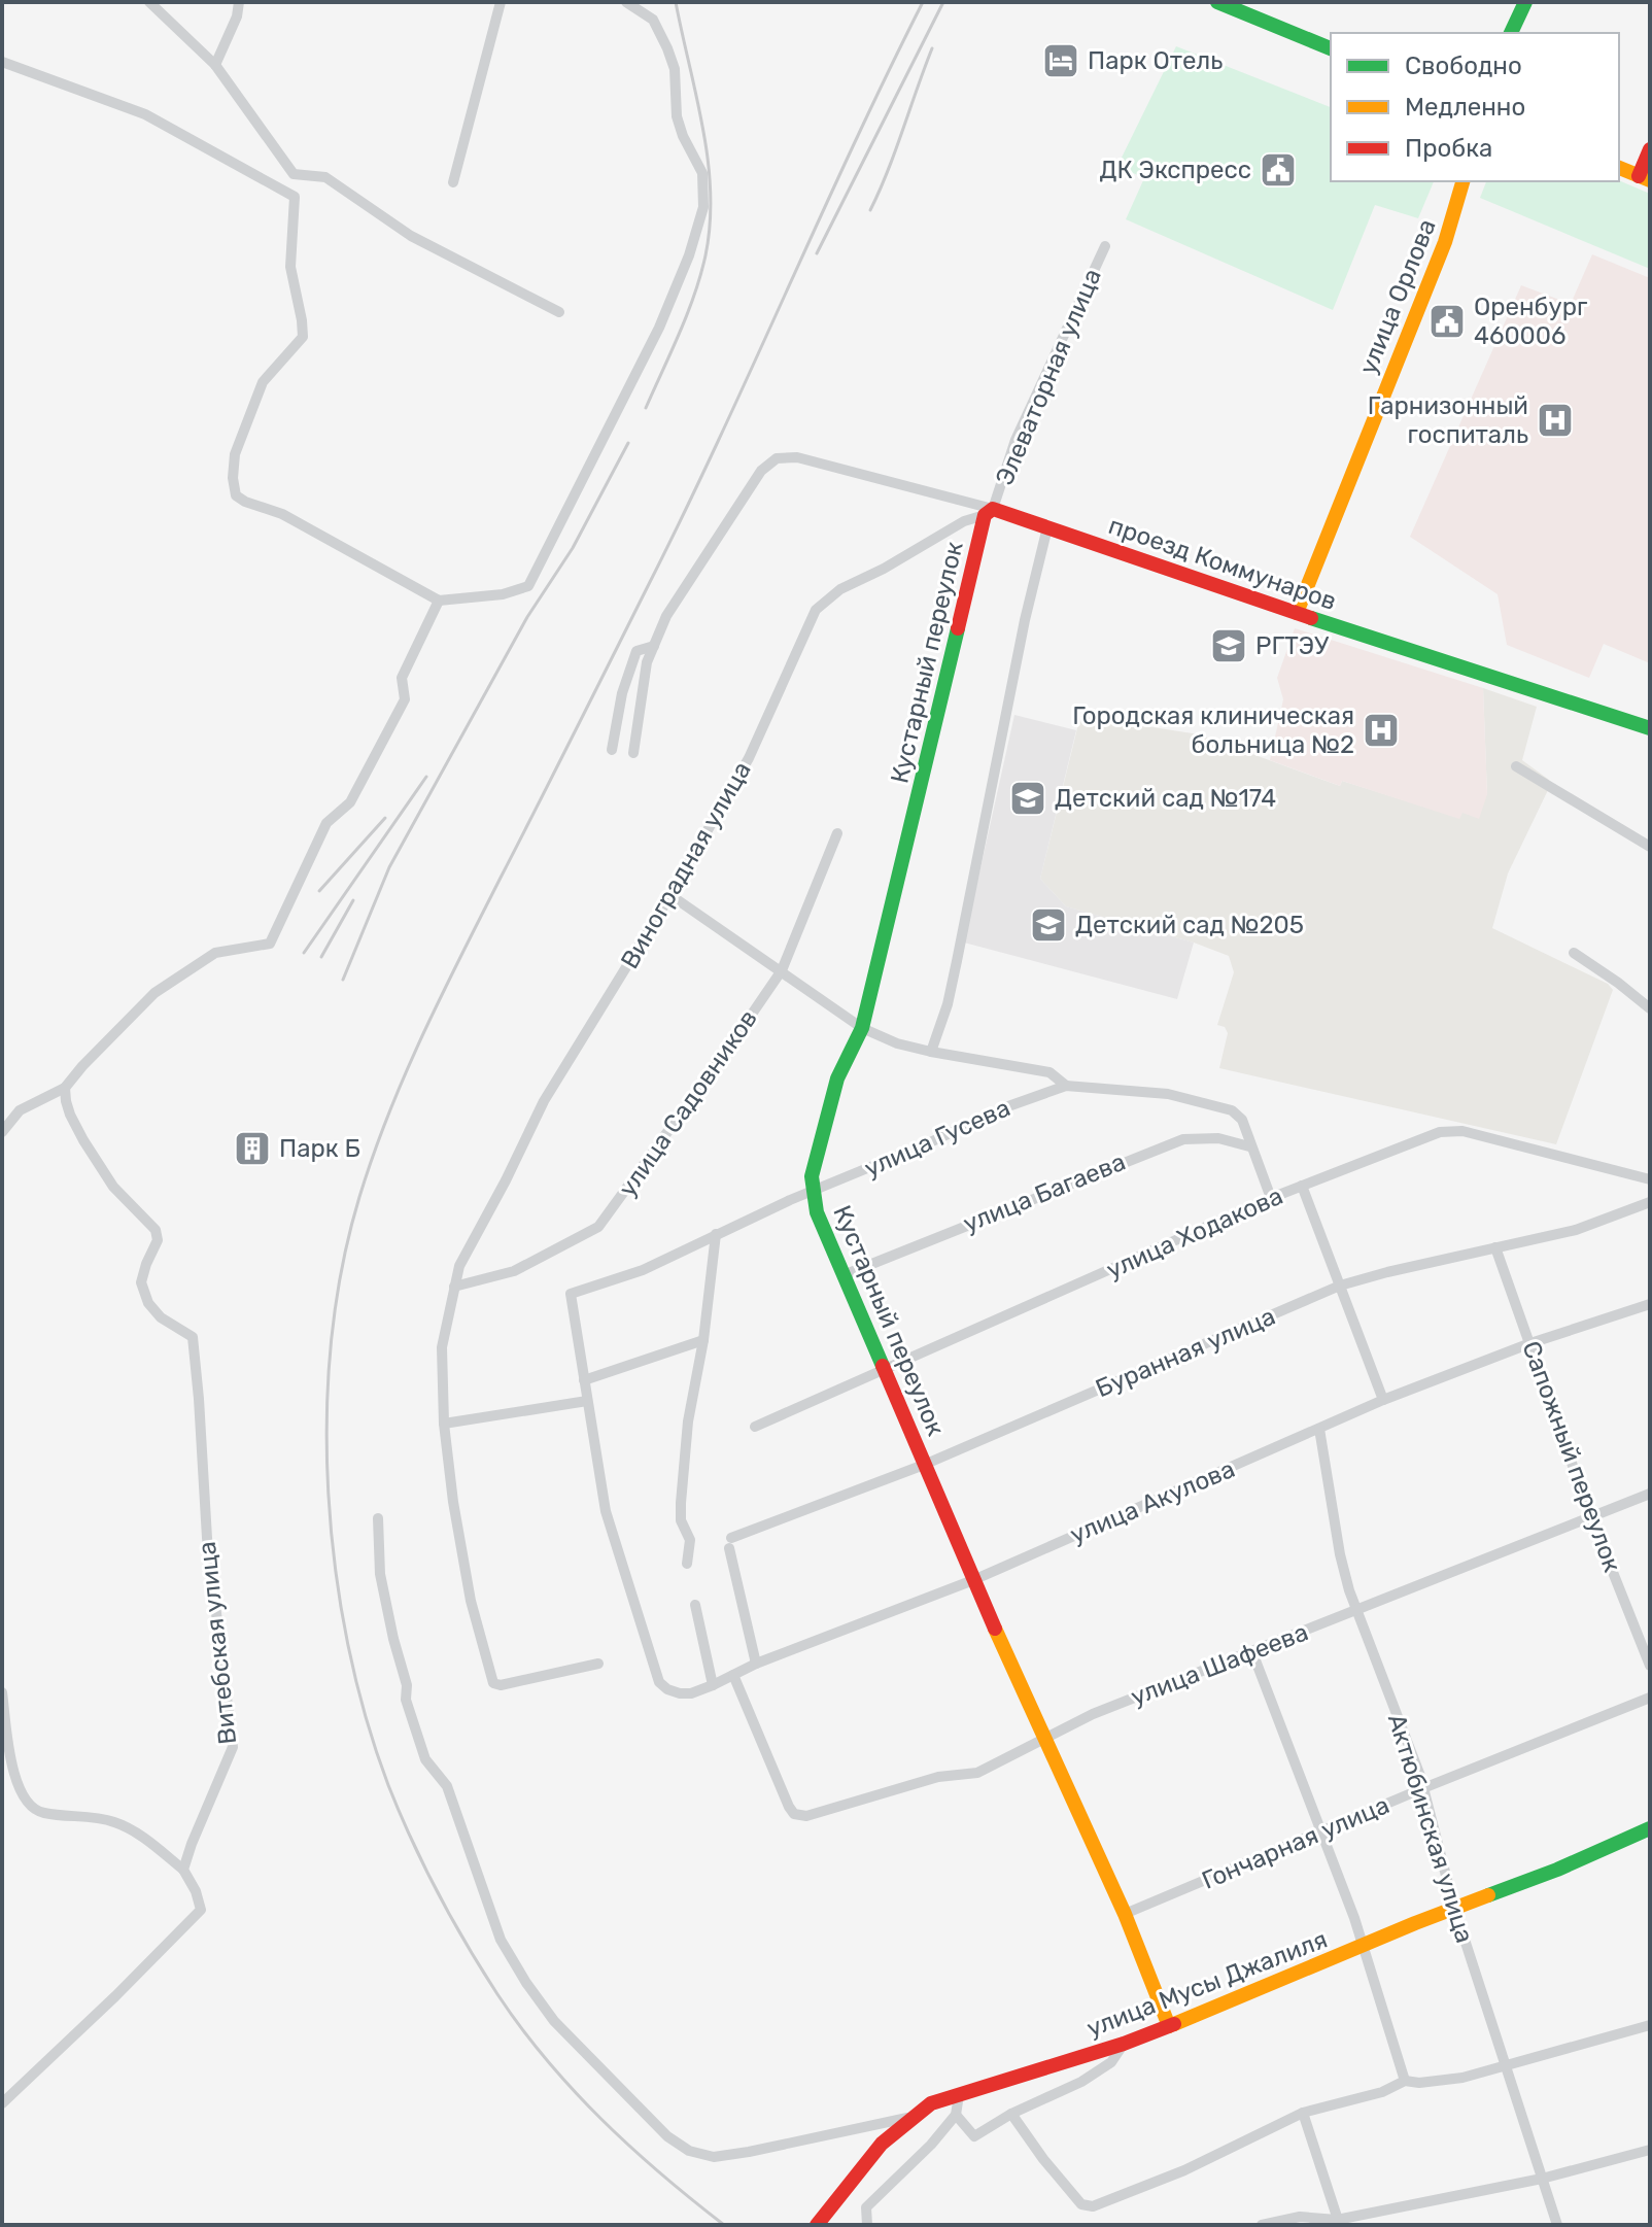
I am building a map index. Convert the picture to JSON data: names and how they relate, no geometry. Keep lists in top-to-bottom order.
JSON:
{
  "streets": {
    "street": [
      "улица Орлова",
      "Элеваторная улица",
      "проезд Коммунаров",
      "Кустарный переулок",
      "Виноградная улица",
      "улица Садовников",
      "улица Гусева",
      "улица Багаева",
      "улица Ходакова",
      "Буранная улица",
      "Сапожный переулок",
      "улица Акулова",
      "Витебская улица",
      "улица Шафеева",
      "Актюбинская улица",
      "Гончарная улица",
      "улица Мусы Джалиля"
    ]
  },
  "crossings": [
    ["улица Орлова", "проезд Коммунаров"],
    ["Элеваторная улица", "проезд Коммунаров"],
    ["Элеваторная улица", "Кустарный переулок"],
    ["Элеваторная улица", "Виноградная улица"],
    ["проезд Коммунаров", "Кустарный переулок"],
    ["проезд Коммунаров", "Виноградная улица"],
    ["Кустарный переулок", "Виноградная улица"],
    ["Кустарный переулок", "улица Гусева"],
    ["Кустарный переулок", "улица Багаева"],
    ["Кустарный переулок", "улица Ходакова"],
    ["Кустарный переулок", "Буранная улица"],
    ["Кустарный переулок", "улица Акулова"],
    ["Кустарный переулок", "улица Шафеева"],
    ["Кустарный переулок", "Гончарная улица"],
    ["Кустарный переулок", "улица Мусы Джалиля"],
    ["Виноградная улица", "улица Садовников"],
    ["улица Гусева", "улица Багаева"],
    ["Буранная улица", "Сапожный переулок"],
    ["Буранная улица", "улица Акулова"],
    ["Сапожный переулок", "улица Акулова"],
    ["Сапожный переулок", "улица Шафеева"],
    ["улица Акулова", "улица Шафеева"],
    ["улица Акулова", "Актюбинская улица"],
    ["улица Шафеева", "Актюбинская улица"],
    ["Актюбинская улица", "Гончарная улица"],
    ["Актюбинская улица", "улица Мусы Джалиля"]
  ],
  "places": {
    "hotel": ["Парк Отель"],
    "public building": ["ДК Экспресс", "Оренбург 460006"],
    "hospital": ["Гарнизонный госпиталь", "Городская клиническая больница №2"],
    "school or university": ["РГТЭУ", "Детский сад №174", "Детский сад №205"],
    "building": ["Парк Б"]
  },
  "legend": ["Свободно", "Медленно", "Пробка"]
}
